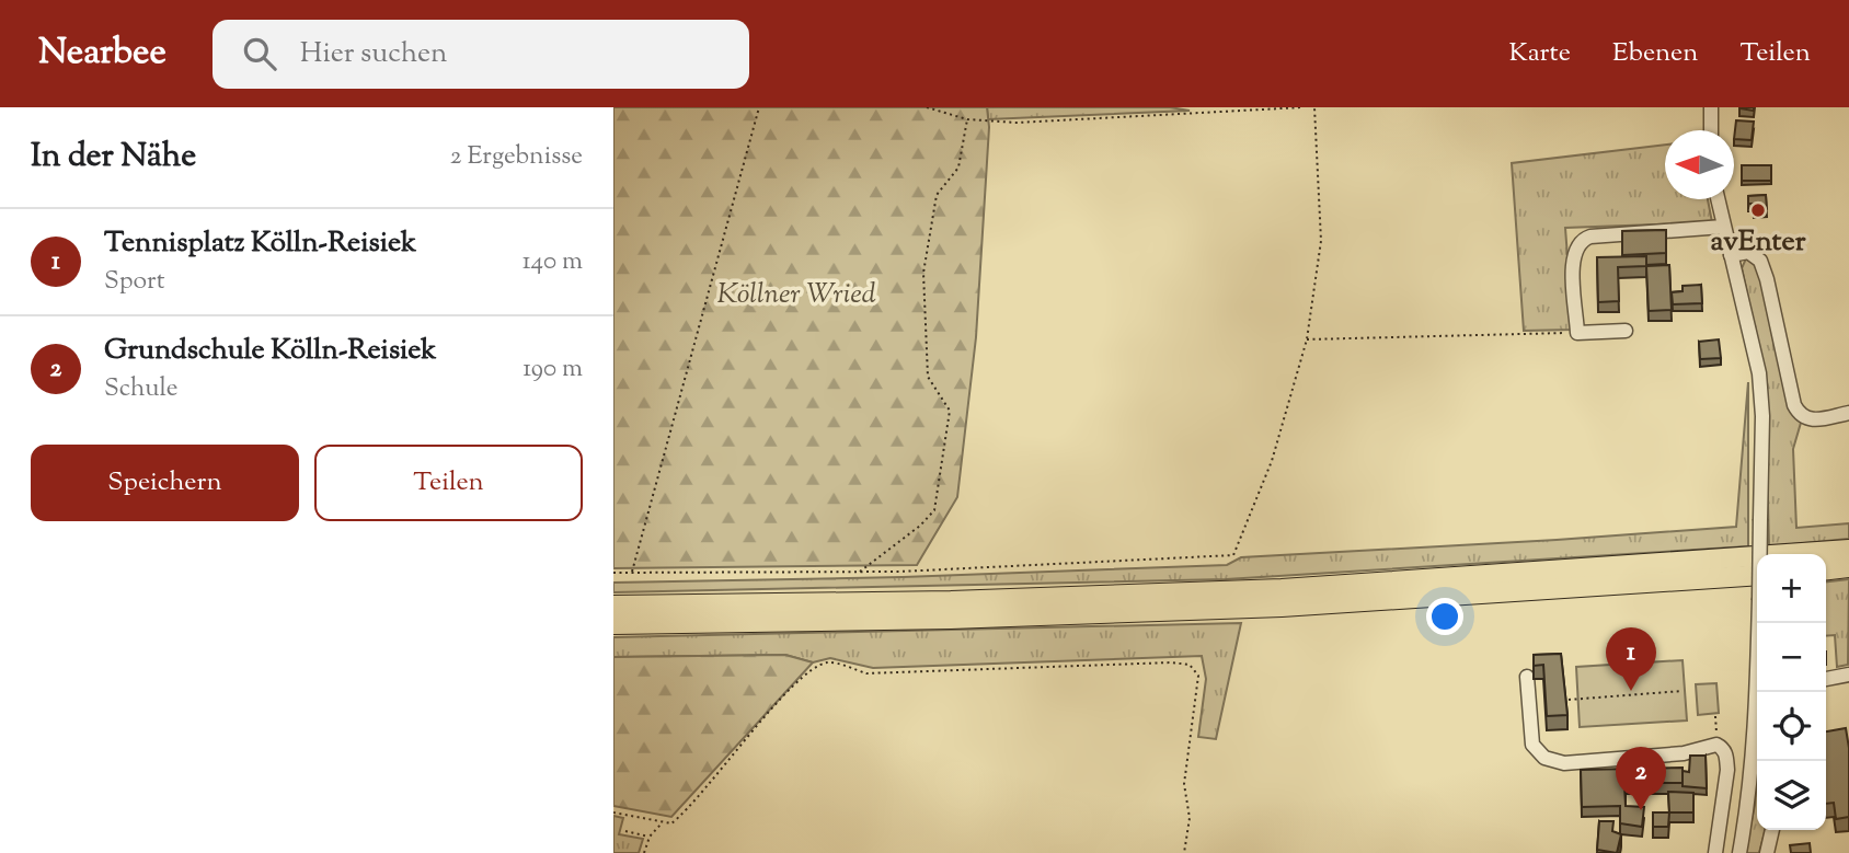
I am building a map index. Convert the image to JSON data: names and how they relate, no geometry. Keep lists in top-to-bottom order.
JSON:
{
  "parks": ["Köllner Wried"],
  "places": ["avEnter"],
  "north": "left",
  "page": {
    "header": "Nearbee",
    "search": "Hier suchen",
    "nav": ["Karte", "Ebenen", "Teilen"],
    "heading": ["In der Nähe", "2 Ergebnisse"],
    "list": [
      {
        "mark": "1",
        "name": "Tennisplatz Kölln-Reisiek",
        "note": "Sport",
        "value": "140 m"
      },
      {
        "mark": "2",
        "name": "Grundschule Kölln-Reisiek",
        "note": "Schule",
        "value": "190 m"
      }
    ],
    "buttons": ["Speichern", "Teilen"],
    "map_buttons": ["+", "−"],
    "pins": ["1", "2"]
  }
}
